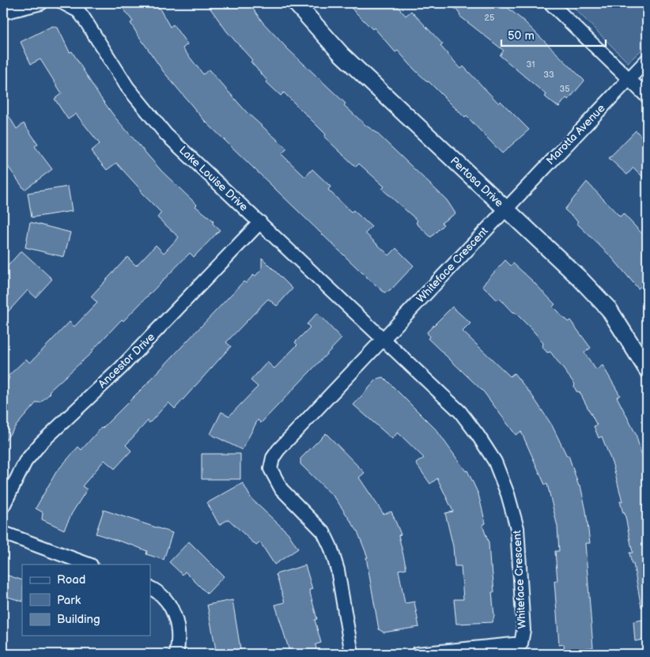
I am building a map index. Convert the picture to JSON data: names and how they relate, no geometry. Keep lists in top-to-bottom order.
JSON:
{
  "streets": {
    "street": [
      "Marotta Avenue",
      "Lake Louise Drive",
      "Pertosa Drive",
      "Whiteface Crescent",
      "Ancestor Drive"
    ]
  },
  "crossings": [
    ["Marotta Avenue", "Pertosa Drive"],
    ["Marotta Avenue", "Whiteface Crescent"],
    ["Lake Louise Drive", "Whiteface Crescent"],
    ["Lake Louise Drive", "Ancestor Drive"],
    ["Pertosa Drive", "Whiteface Crescent"]
  ],
  "house_numbers": [
    "25",
    "31",
    "33",
    "35"
  ],
  "legend": ["Road", "Park", "Building"],
  "scale_bar": "50 m"
}
